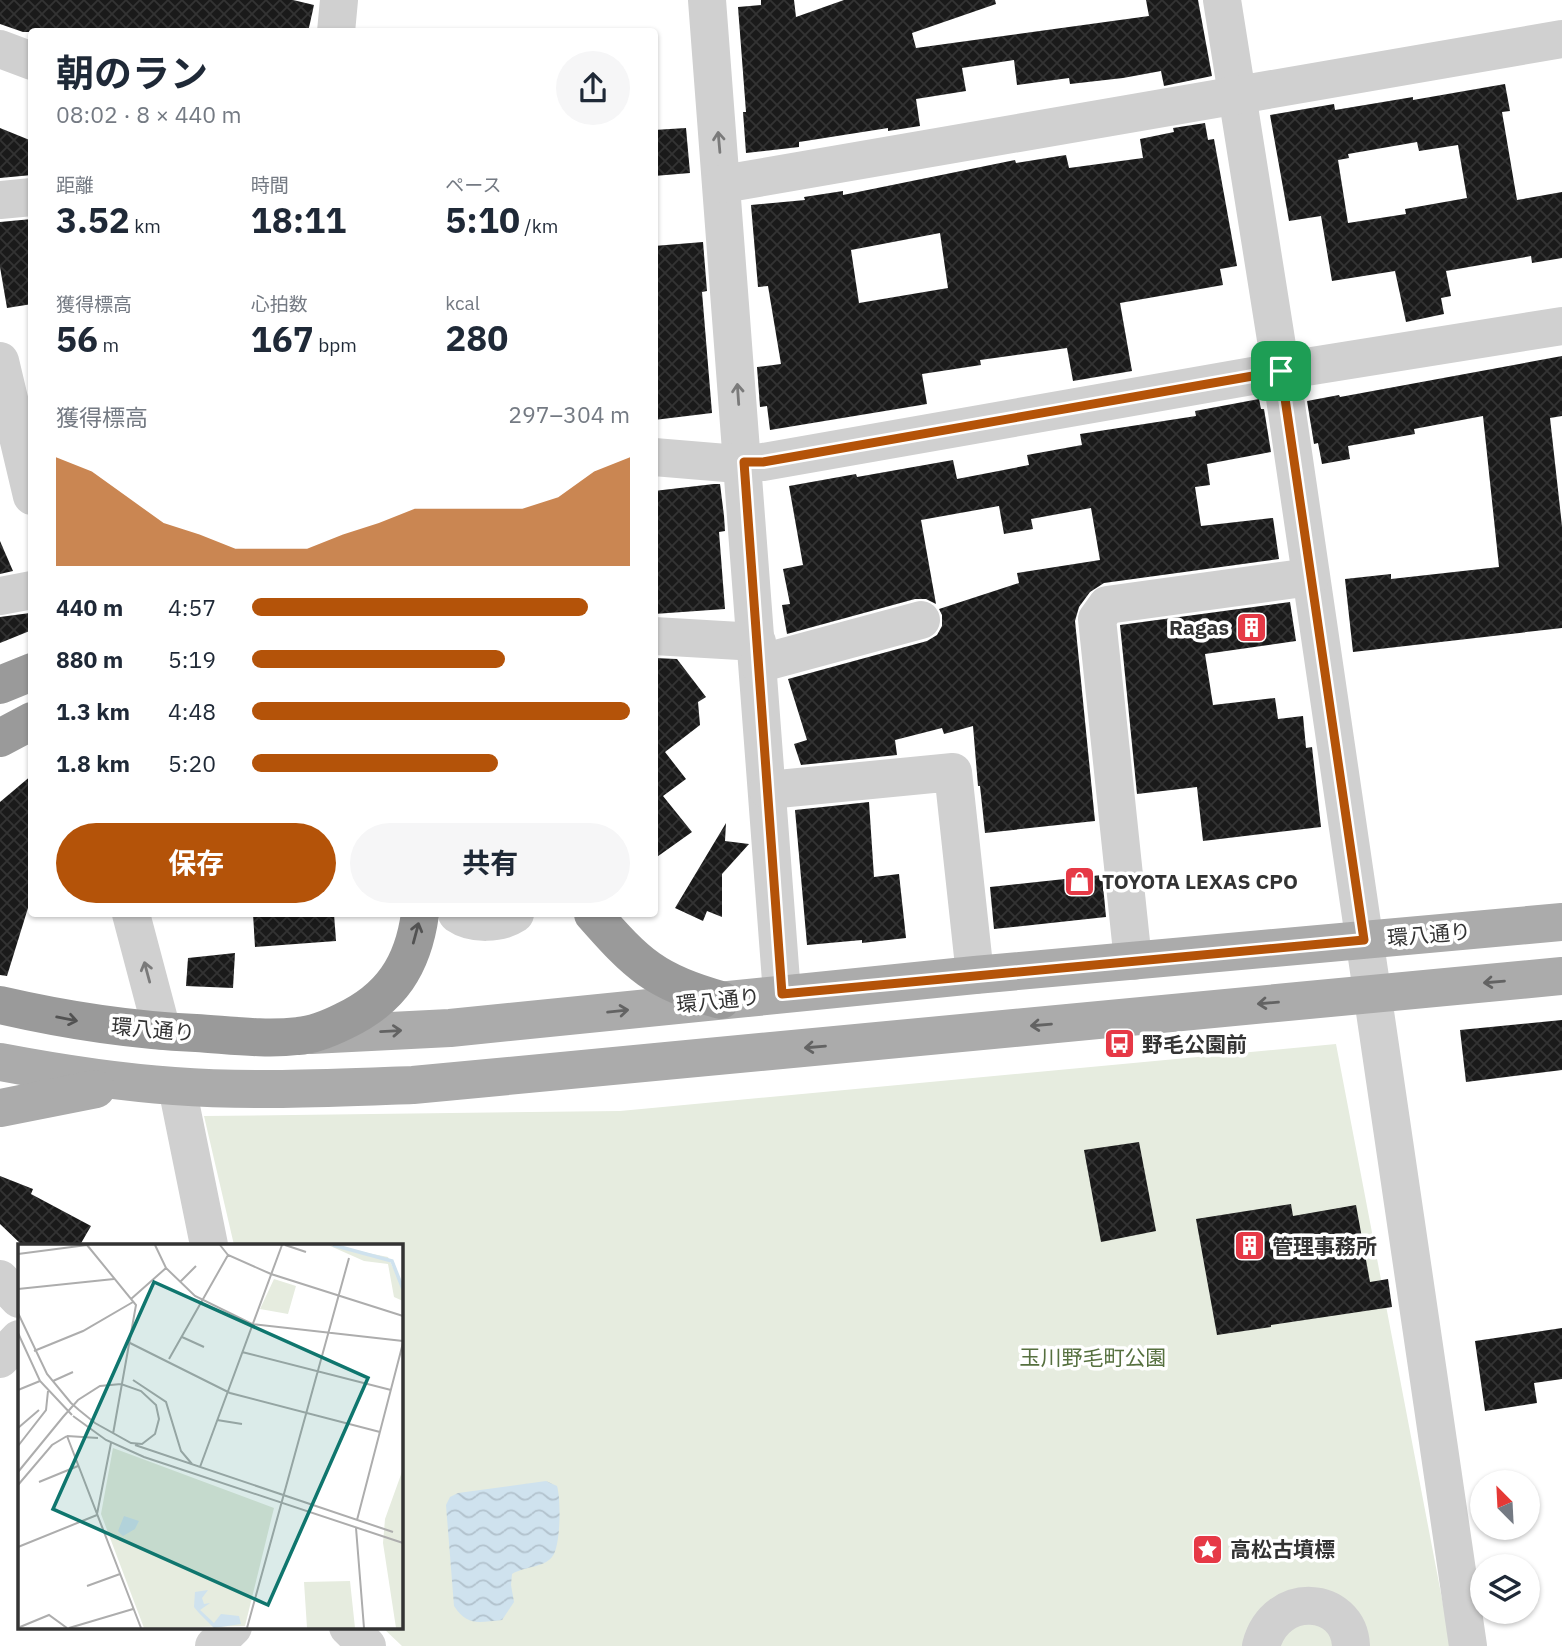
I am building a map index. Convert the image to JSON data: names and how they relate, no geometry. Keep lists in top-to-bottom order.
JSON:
{
  "streets": {
    "highway": ["環八通り"]
  },
  "parks": ["玉川野毛町公園"],
  "places": {
    "building": ["Ragas", "管理事務所"],
    "shop": ["TOYOTA LEXAS CPO"],
    "bus stop": ["野毛公園前"],
    "place": ["高松古墳標"]
  },
  "north": "top left",
  "page": {
    "heading": ["朝のラン", "08:02 · 8 × 440 m"],
    "stats": [
      ["距離", "3.52 km"],
      ["時間", "18:11"],
      ["ペース", "5:10 /km"],
      ["獲得標高", "56 m"],
      ["心拍数", "167 bpm"],
      ["kcal", "280"]
    ],
    "chart": ["獲得標高", "297–304 m"],
    "list": [
      {
        "name": "440 m",
        "note": "4:57"
      },
      {
        "name": "880 m",
        "note": "5:19"
      },
      {
        "name": "1.3 km",
        "note": "4:48"
      },
      {
        "name": "1.8 km",
        "note": "5:20"
      }
    ],
    "buttons": ["保存", "共有"]
  }
}
